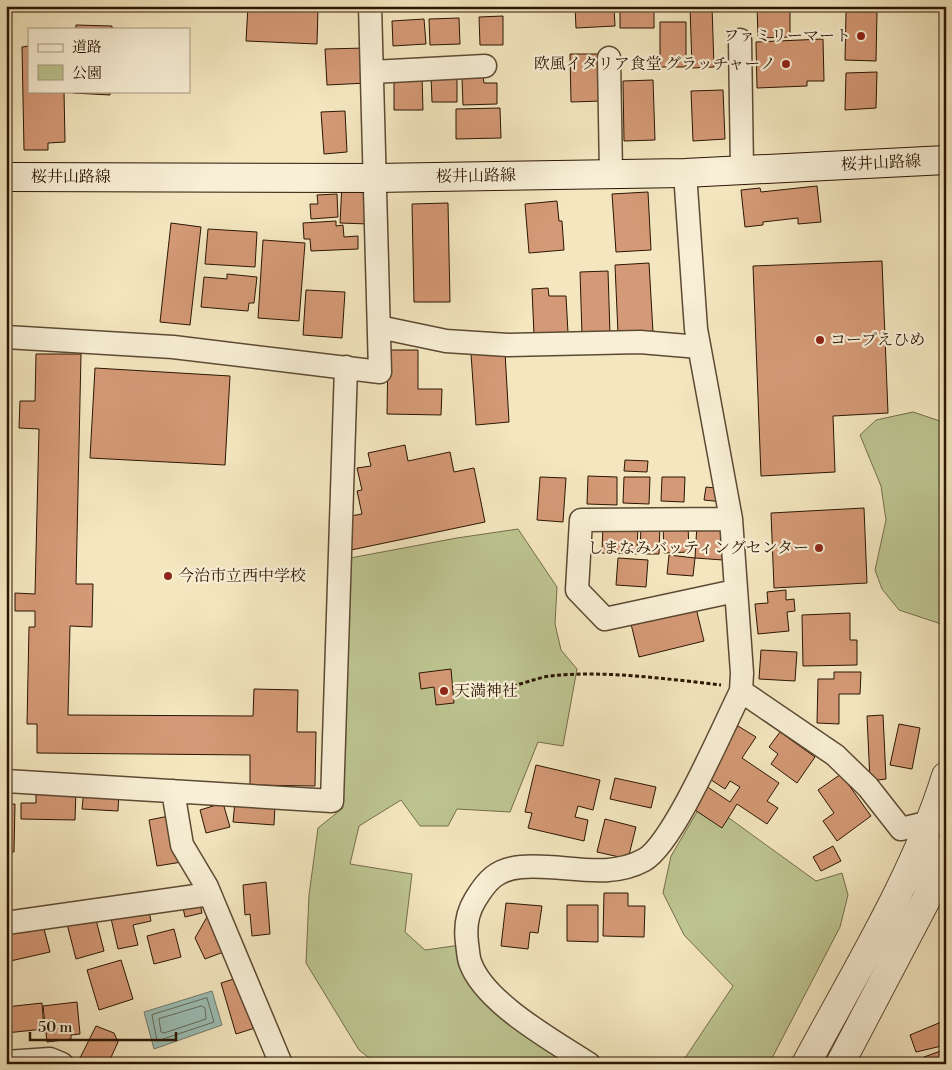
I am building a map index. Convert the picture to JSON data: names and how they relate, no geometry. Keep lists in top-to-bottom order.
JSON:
{
  "streets": {
    "main road": ["桜井山路線"]
  },
  "places": [
    "ファミリーマート",
    "欧風イタリア食堂 グラッチャーノ",
    "コープえひめ",
    "しまなみバッティングセンター",
    "今治市立西中学校",
    "天満神社"
  ],
  "legend": ["道路", "公園"],
  "scale_bar": "50 m"
}
